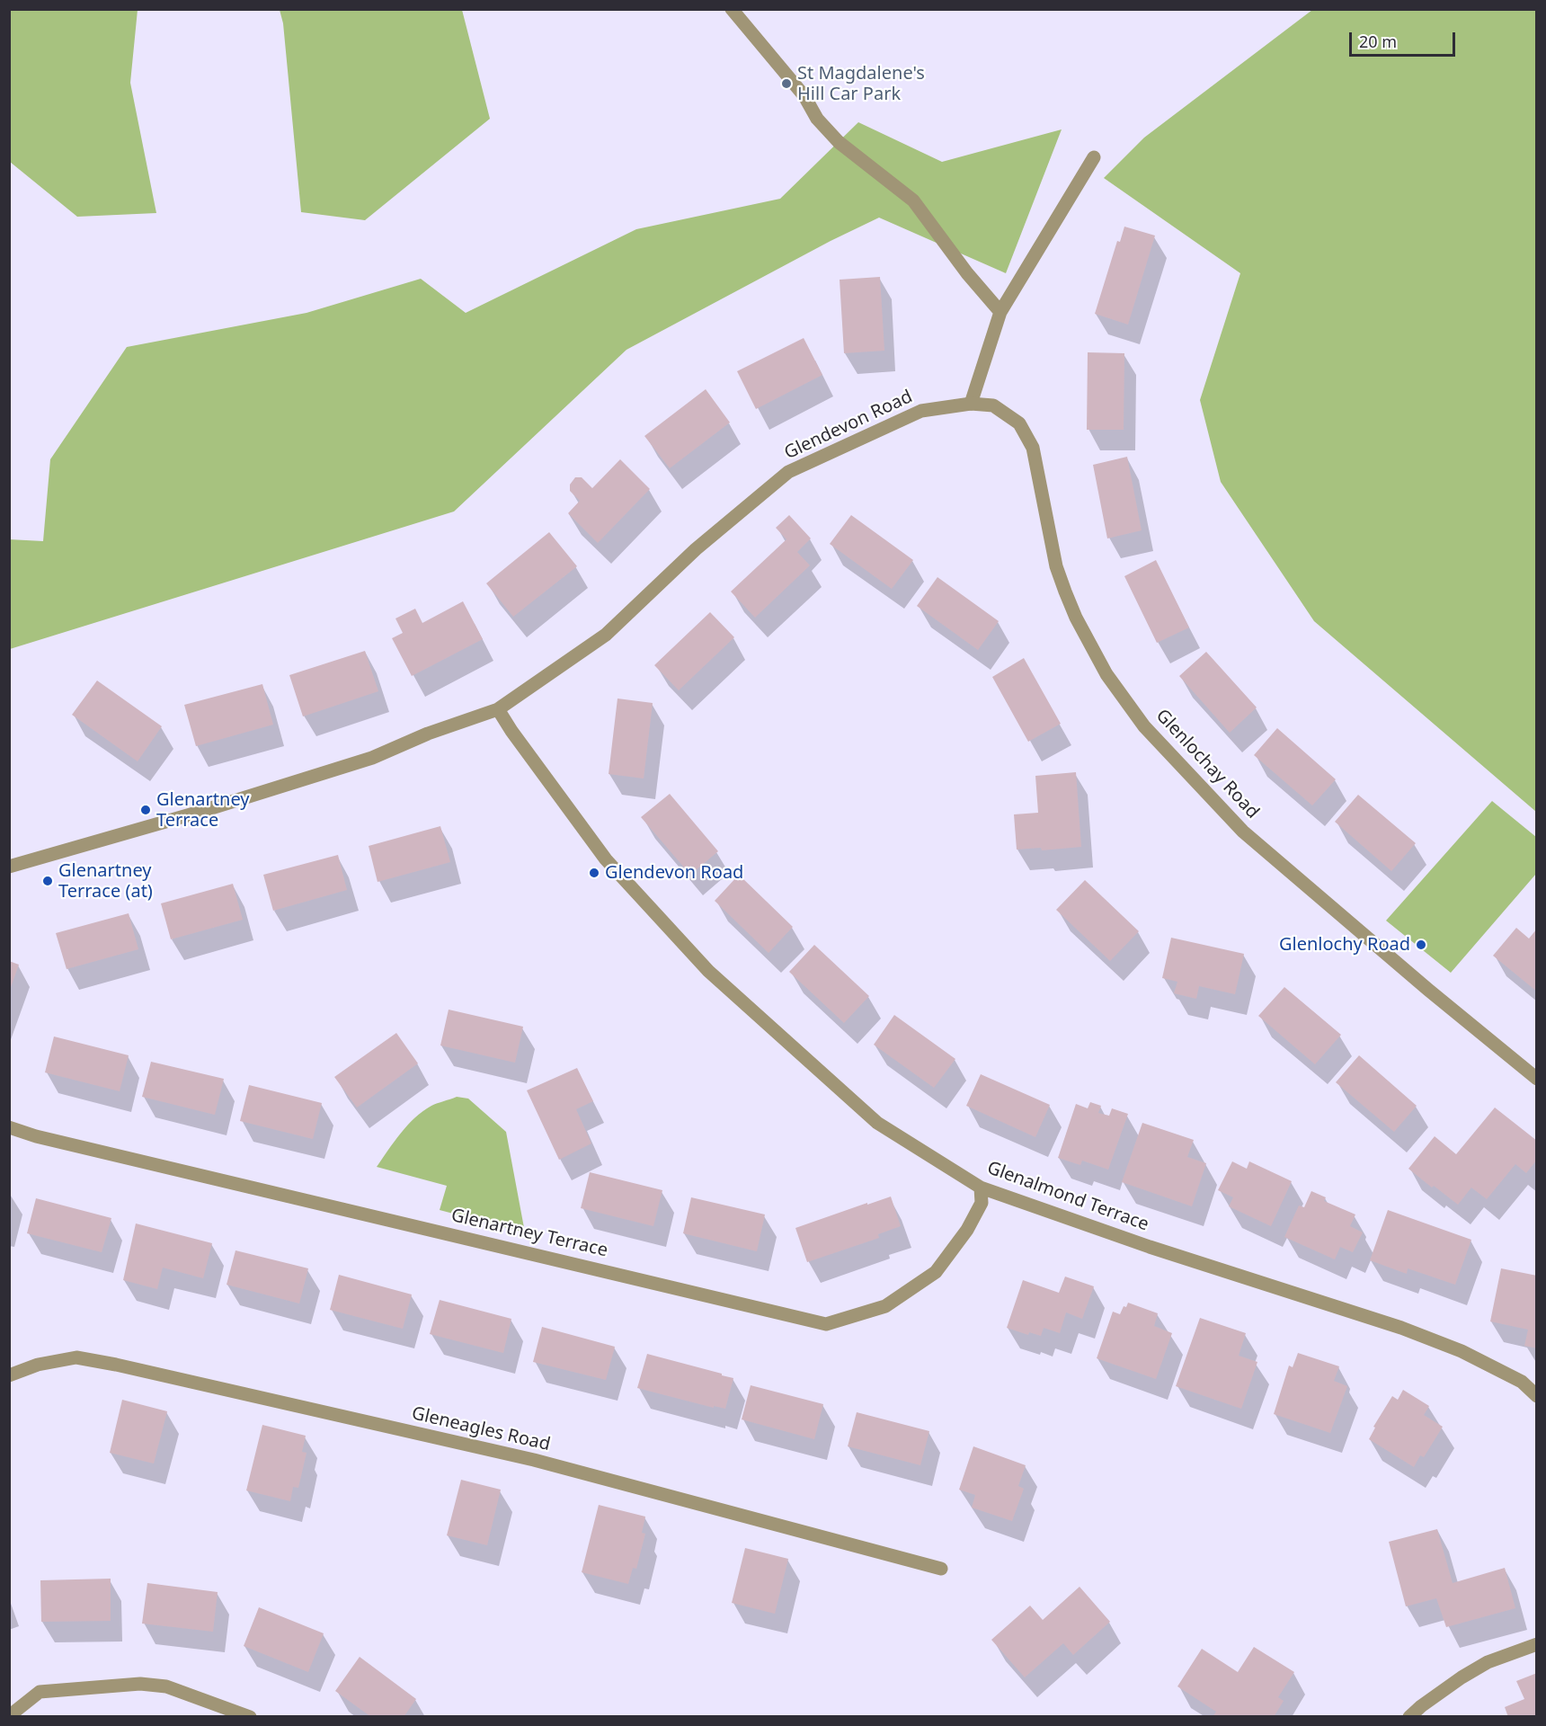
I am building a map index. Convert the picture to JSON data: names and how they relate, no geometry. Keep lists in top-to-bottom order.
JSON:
{
  "streets": {
    "street": [
      "Glendevon Road",
      "Glenlochay Road",
      "Glenalmond Terrace",
      "Glenartney Terrace",
      "Gleneagles Road"
    ]
  },
  "crossings": [
    ["Glendevon Road", "Glenlochay Road"],
    ["Glendevon Road", "Glenalmond Terrace"],
    ["Glenalmond Terrace", "Glenartney Terrace"]
  ],
  "places": [
    "St Magdalene's Hill Car Park",
    "Glenartney Terrace",
    "Glendevon Road",
    "Glenartney Terrace (at)",
    "Glenlochy Road"
  ],
  "scale_bar": "20 m"
}
